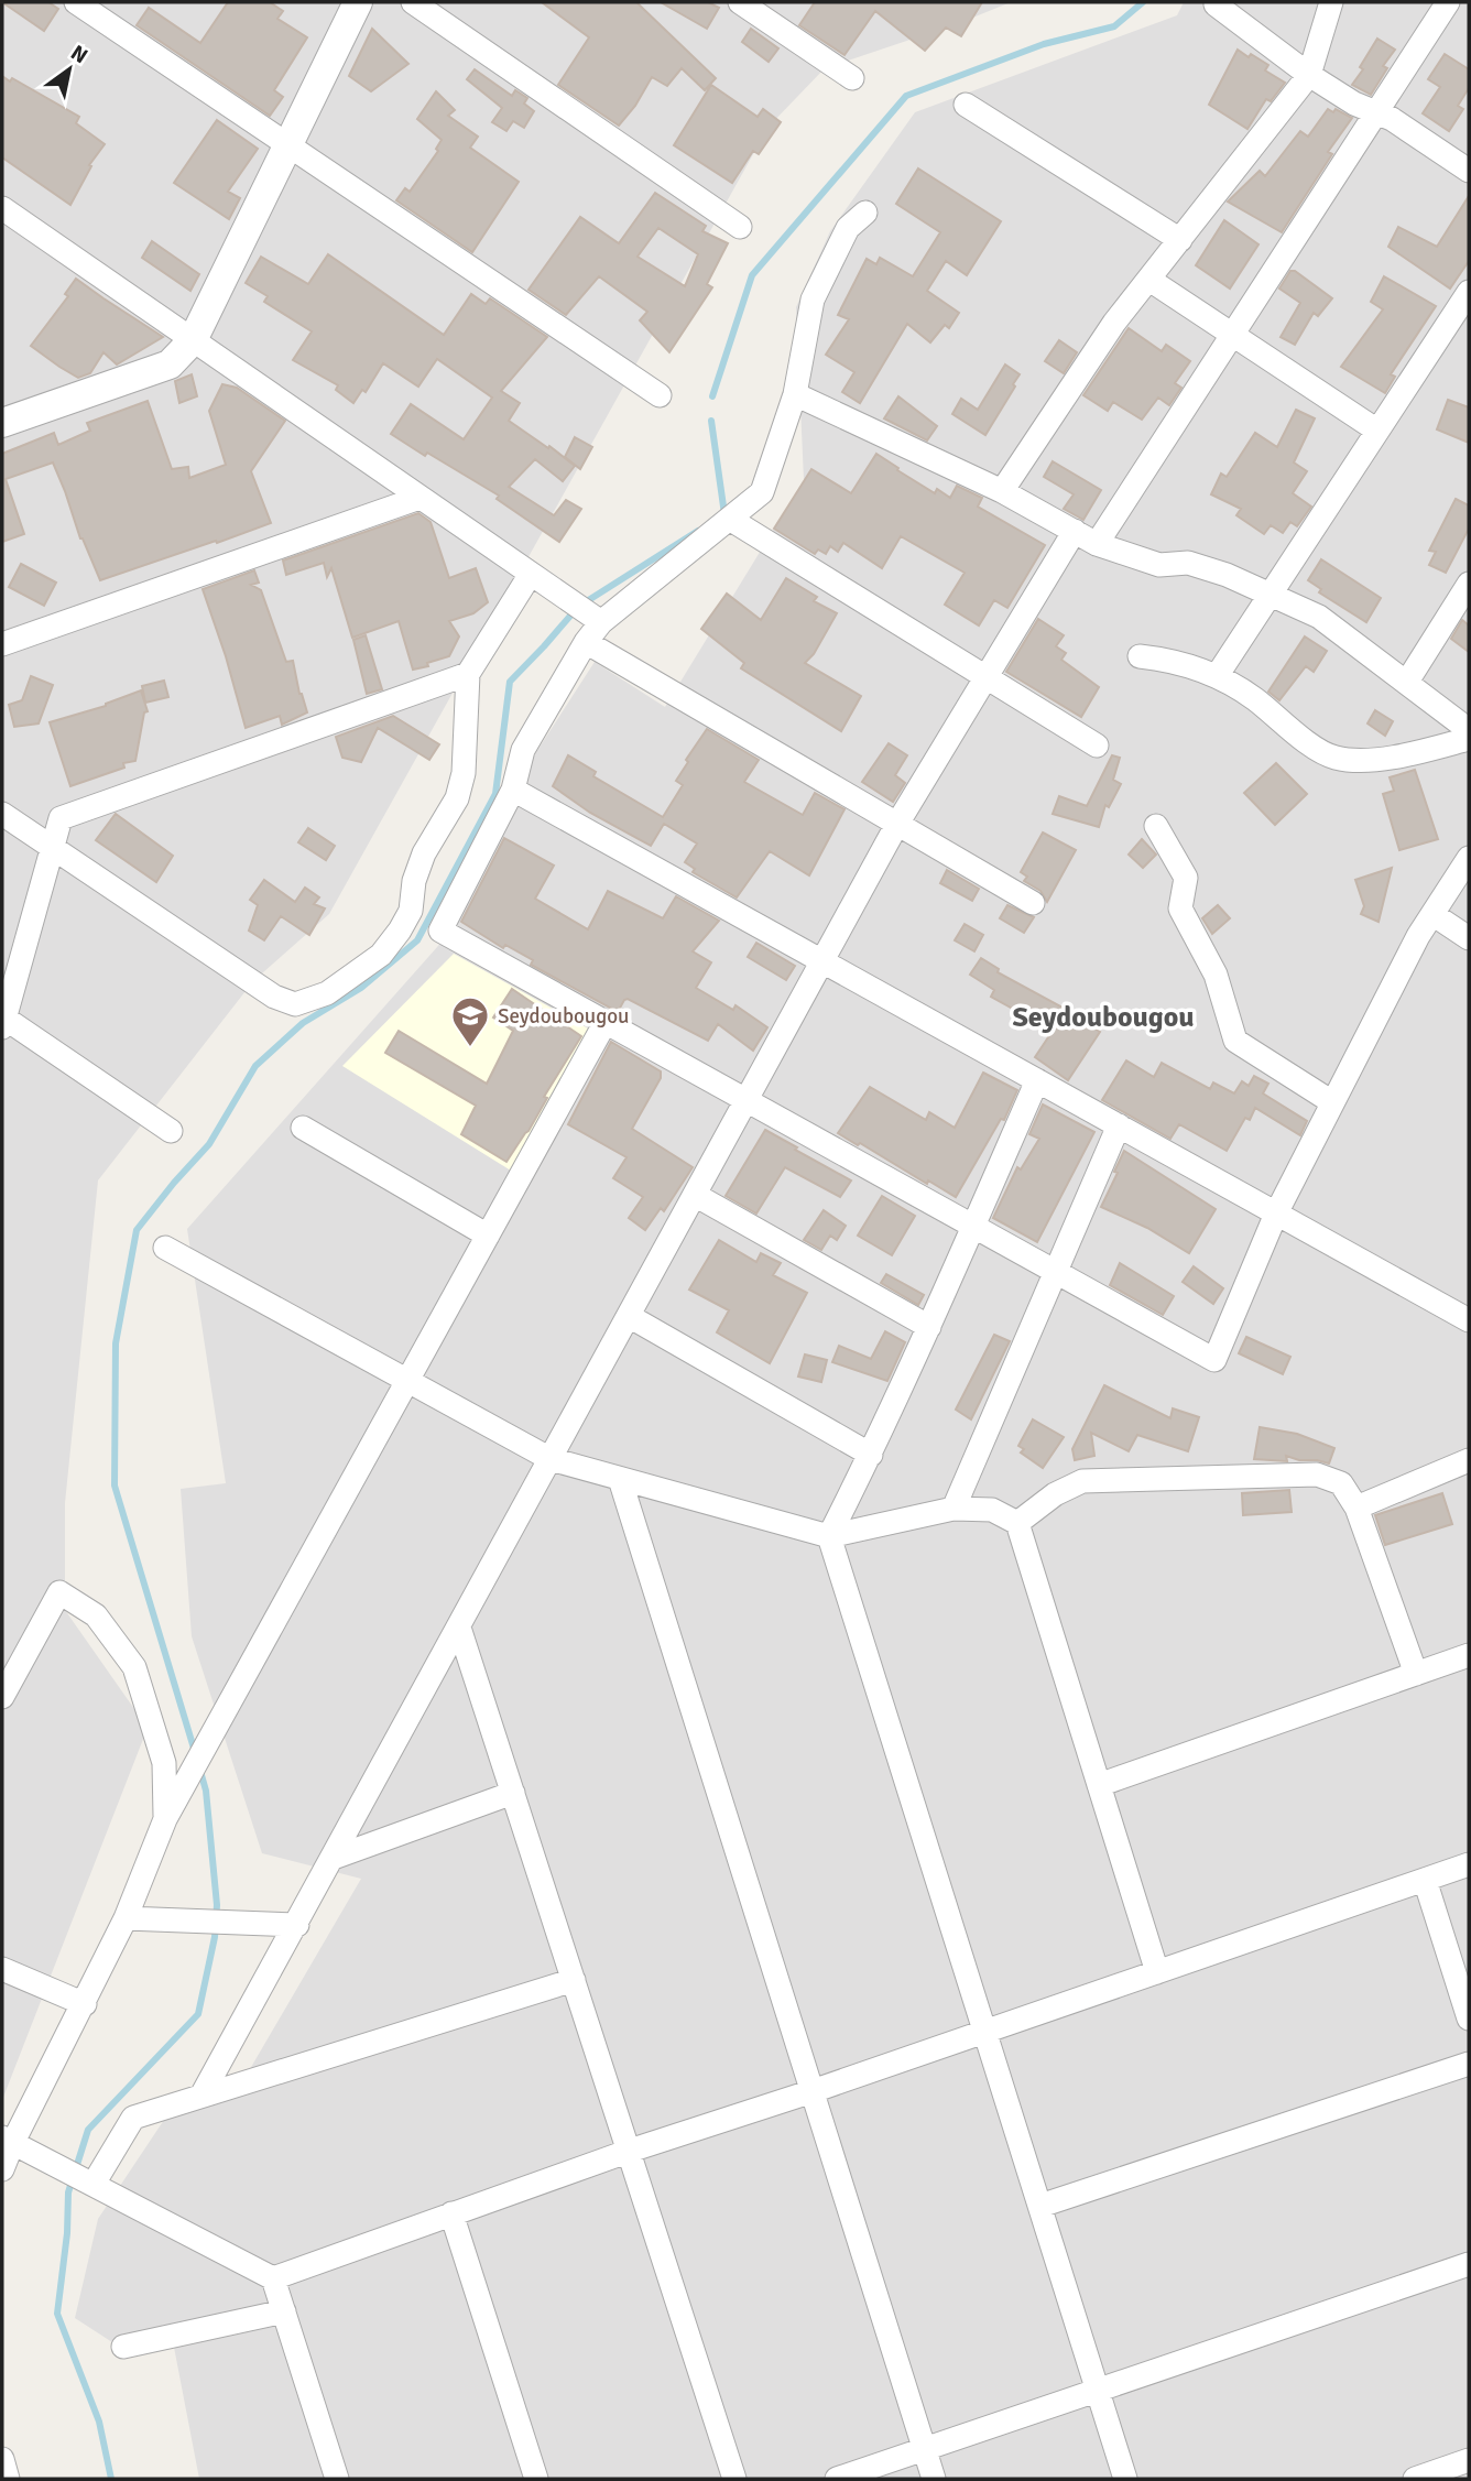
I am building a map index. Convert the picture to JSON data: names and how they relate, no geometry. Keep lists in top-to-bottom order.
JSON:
{
  "districts": ["Seydoubougou"],
  "places": {
    "school or university": ["Seydoubougou"]
  },
  "north": "top right"
}
